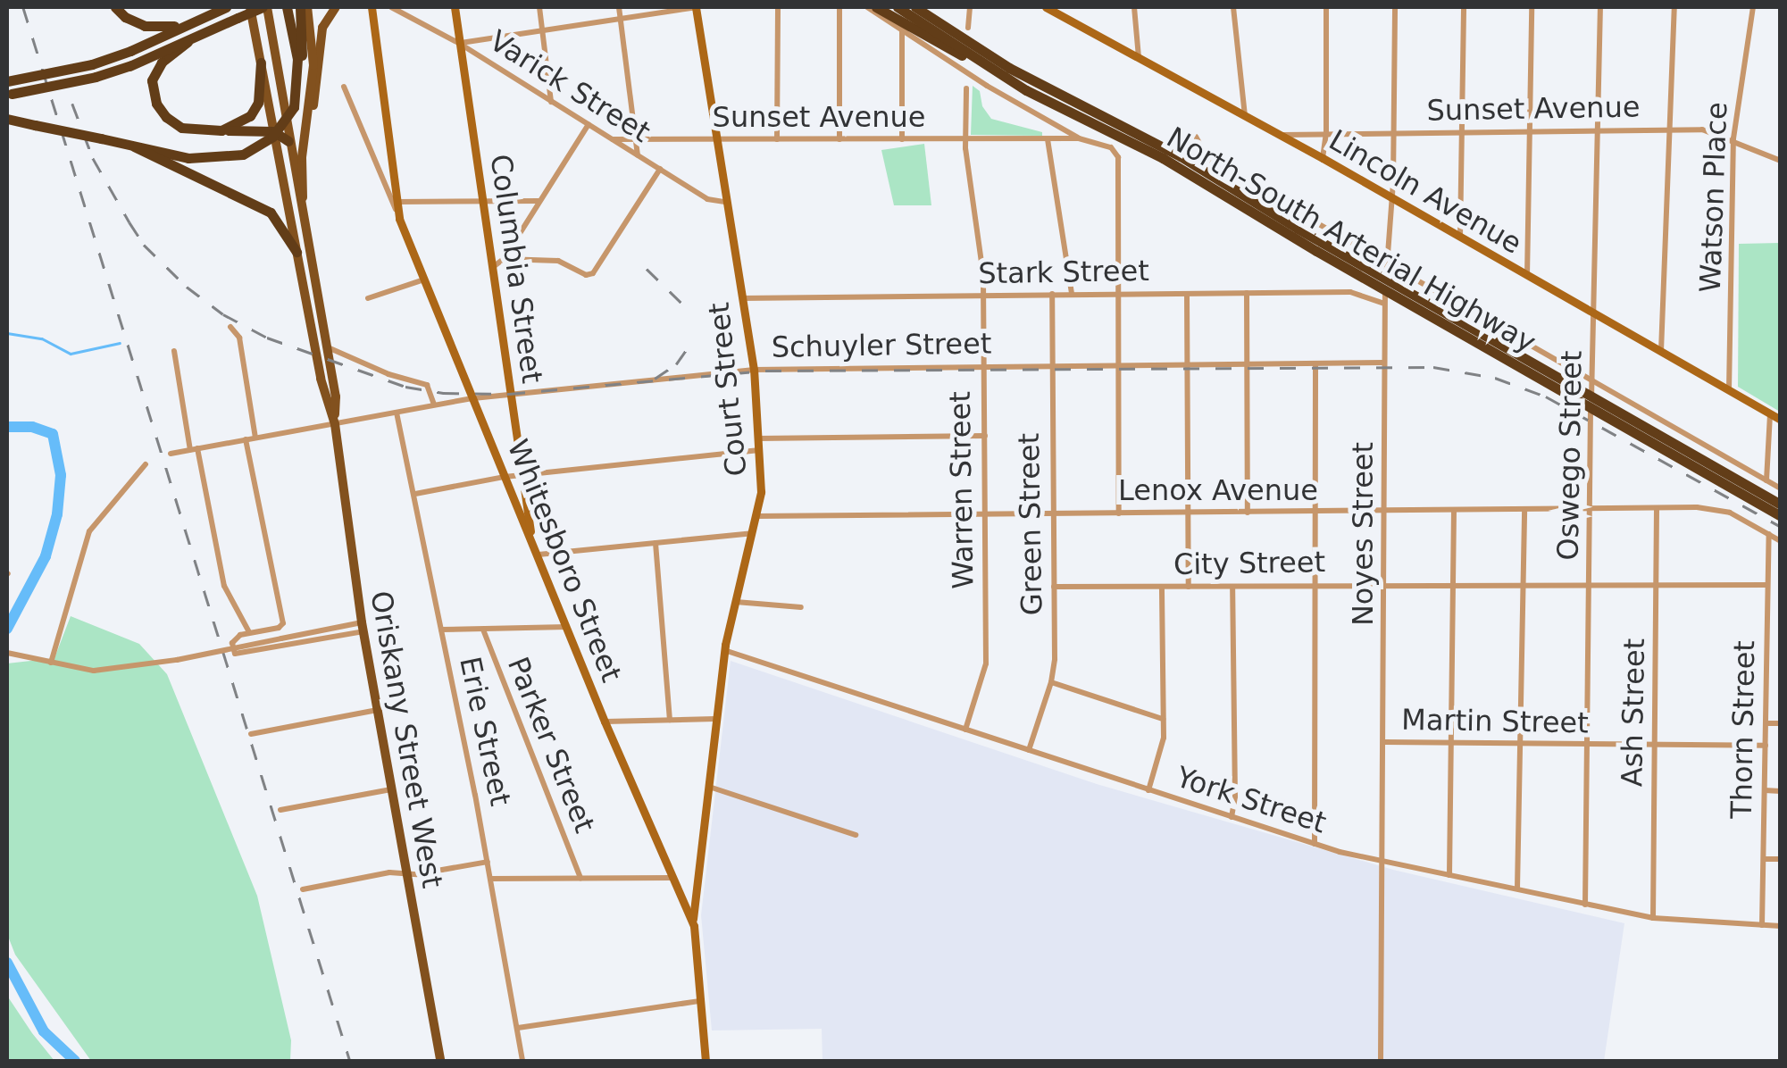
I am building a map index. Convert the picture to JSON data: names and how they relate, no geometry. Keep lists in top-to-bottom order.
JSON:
{
  "streets": {
    "highway": ["North-South Arterial Highway"],
    "main road": ["Oriskany Street West"],
    "street": [
      "Varick Street",
      "Sunset Avenue",
      "Lincoln Avenue",
      "Watson Place",
      "Columbia Street",
      "Stark Street",
      "Schuyler Street",
      "Court Street",
      "Oswego Street",
      "Warren Street",
      "Lenox Avenue",
      "Green Street",
      "Noyes Street",
      "Whitesboro Street",
      "City Street",
      "Ash Street",
      "Martin Street",
      "Thorn Street",
      "Erie Street",
      "Parker Street",
      "York Street"
    ]
  },
  "crossings": [
    ["Varick Street", "Sunset Avenue"],
    ["Varick Street", "Columbia Street"],
    ["Varick Street", "Court Street"],
    ["Sunset Avenue", "Lincoln Avenue"],
    ["Sunset Avenue", "Watson Place"],
    ["Sunset Avenue", "Court Street"],
    ["Sunset Avenue", "Oswego Street"],
    ["Sunset Avenue", "Warren Street"],
    ["Sunset Avenue", "Noyes Street"],
    ["Lincoln Avenue", "Watson Place"],
    ["Lincoln Avenue", "Oswego Street"],
    ["Lincoln Avenue", "Noyes Street"],
    ["North-South Arterial Highway", "Oswego Street"],
    ["North-South Arterial Highway", "Noyes Street"],
    ["Columbia Street", "Schuyler Street"],
    ["Columbia Street", "Whitesboro Street"],
    ["Stark Street", "Court Street"],
    ["Stark Street", "Warren Street"],
    ["Stark Street", "Green Street"],
    ["Stark Street", "Noyes Street"],
    ["Schuyler Street", "Court Street"],
    ["Schuyler Street", "Warren Street"],
    ["Schuyler Street", "Green Street"],
    ["Schuyler Street", "Noyes Street"],
    ["Schuyler Street", "Whitesboro Street"],
    ["Schuyler Street", "Erie Street"],
    ["Schuyler Street", "Oriskany Street West"],
    ["Court Street", "Lenox Avenue"],
    ["Court Street", "Whitesboro Street"],
    ["Court Street", "York Street"],
    ["Oswego Street", "Lenox Avenue"],
    ["Oswego Street", "City Street"],
    ["Oswego Street", "Martin Street"],
    ["Oswego Street", "York Street"],
    ["Warren Street", "Lenox Avenue"],
    ["Warren Street", "York Street"],
    ["Lenox Avenue", "Green Street"],
    ["Lenox Avenue", "Noyes Street"],
    ["Lenox Avenue", "Ash Street"],
    ["Lenox Avenue", "Thorn Street"],
    ["Green Street", "City Street"],
    ["Green Street", "York Street"],
    ["Noyes Street", "City Street"],
    ["Noyes Street", "Martin Street"],
    ["Noyes Street", "York Street"],
    ["City Street", "Ash Street"],
    ["City Street", "Thorn Street"],
    ["Ash Street", "Martin Street"],
    ["Ash Street", "York Street"],
    ["Martin Street", "Thorn Street"],
    ["Thorn Street", "York Street"]
  ]
}
